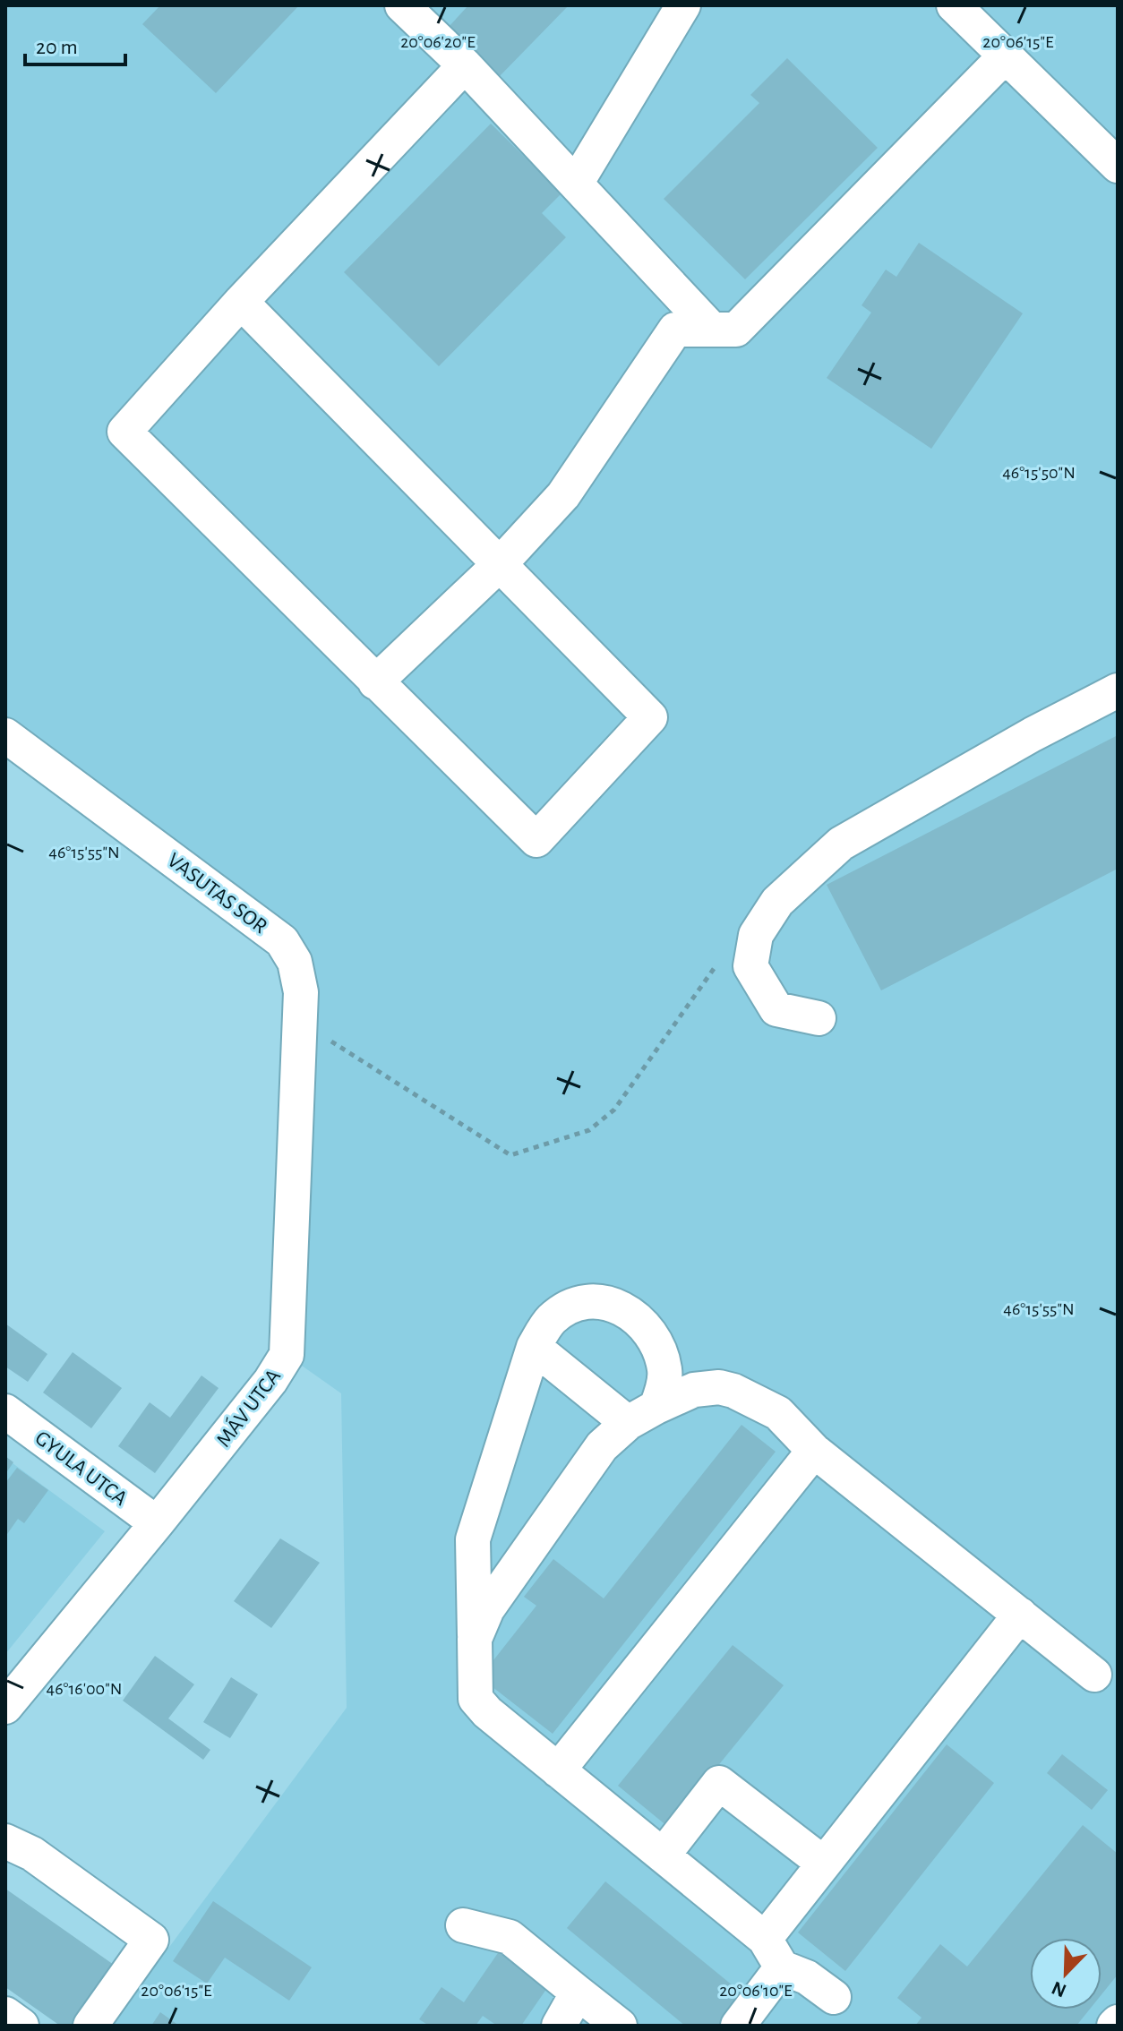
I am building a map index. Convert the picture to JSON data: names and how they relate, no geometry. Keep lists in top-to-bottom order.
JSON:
{
  "streets": {
    "street": ["VASUTAS SOR", "MÁV UTCA", "GYULA UTCA"]
  },
  "crossings": [
    ["VASUTAS SOR", "MÁV UTCA"],
    ["MÁV UTCA", "GYULA UTCA"]
  ],
  "scale_bar": "20 m",
  "north": "bottom left",
  "coordinates": [
    "20°06'20\"E",
    "20°06'15\"E",
    "46°15'50\"N",
    "46°15'55\"N",
    "46°16'00\"N",
    "20°06'10\"E"
  ]
}
